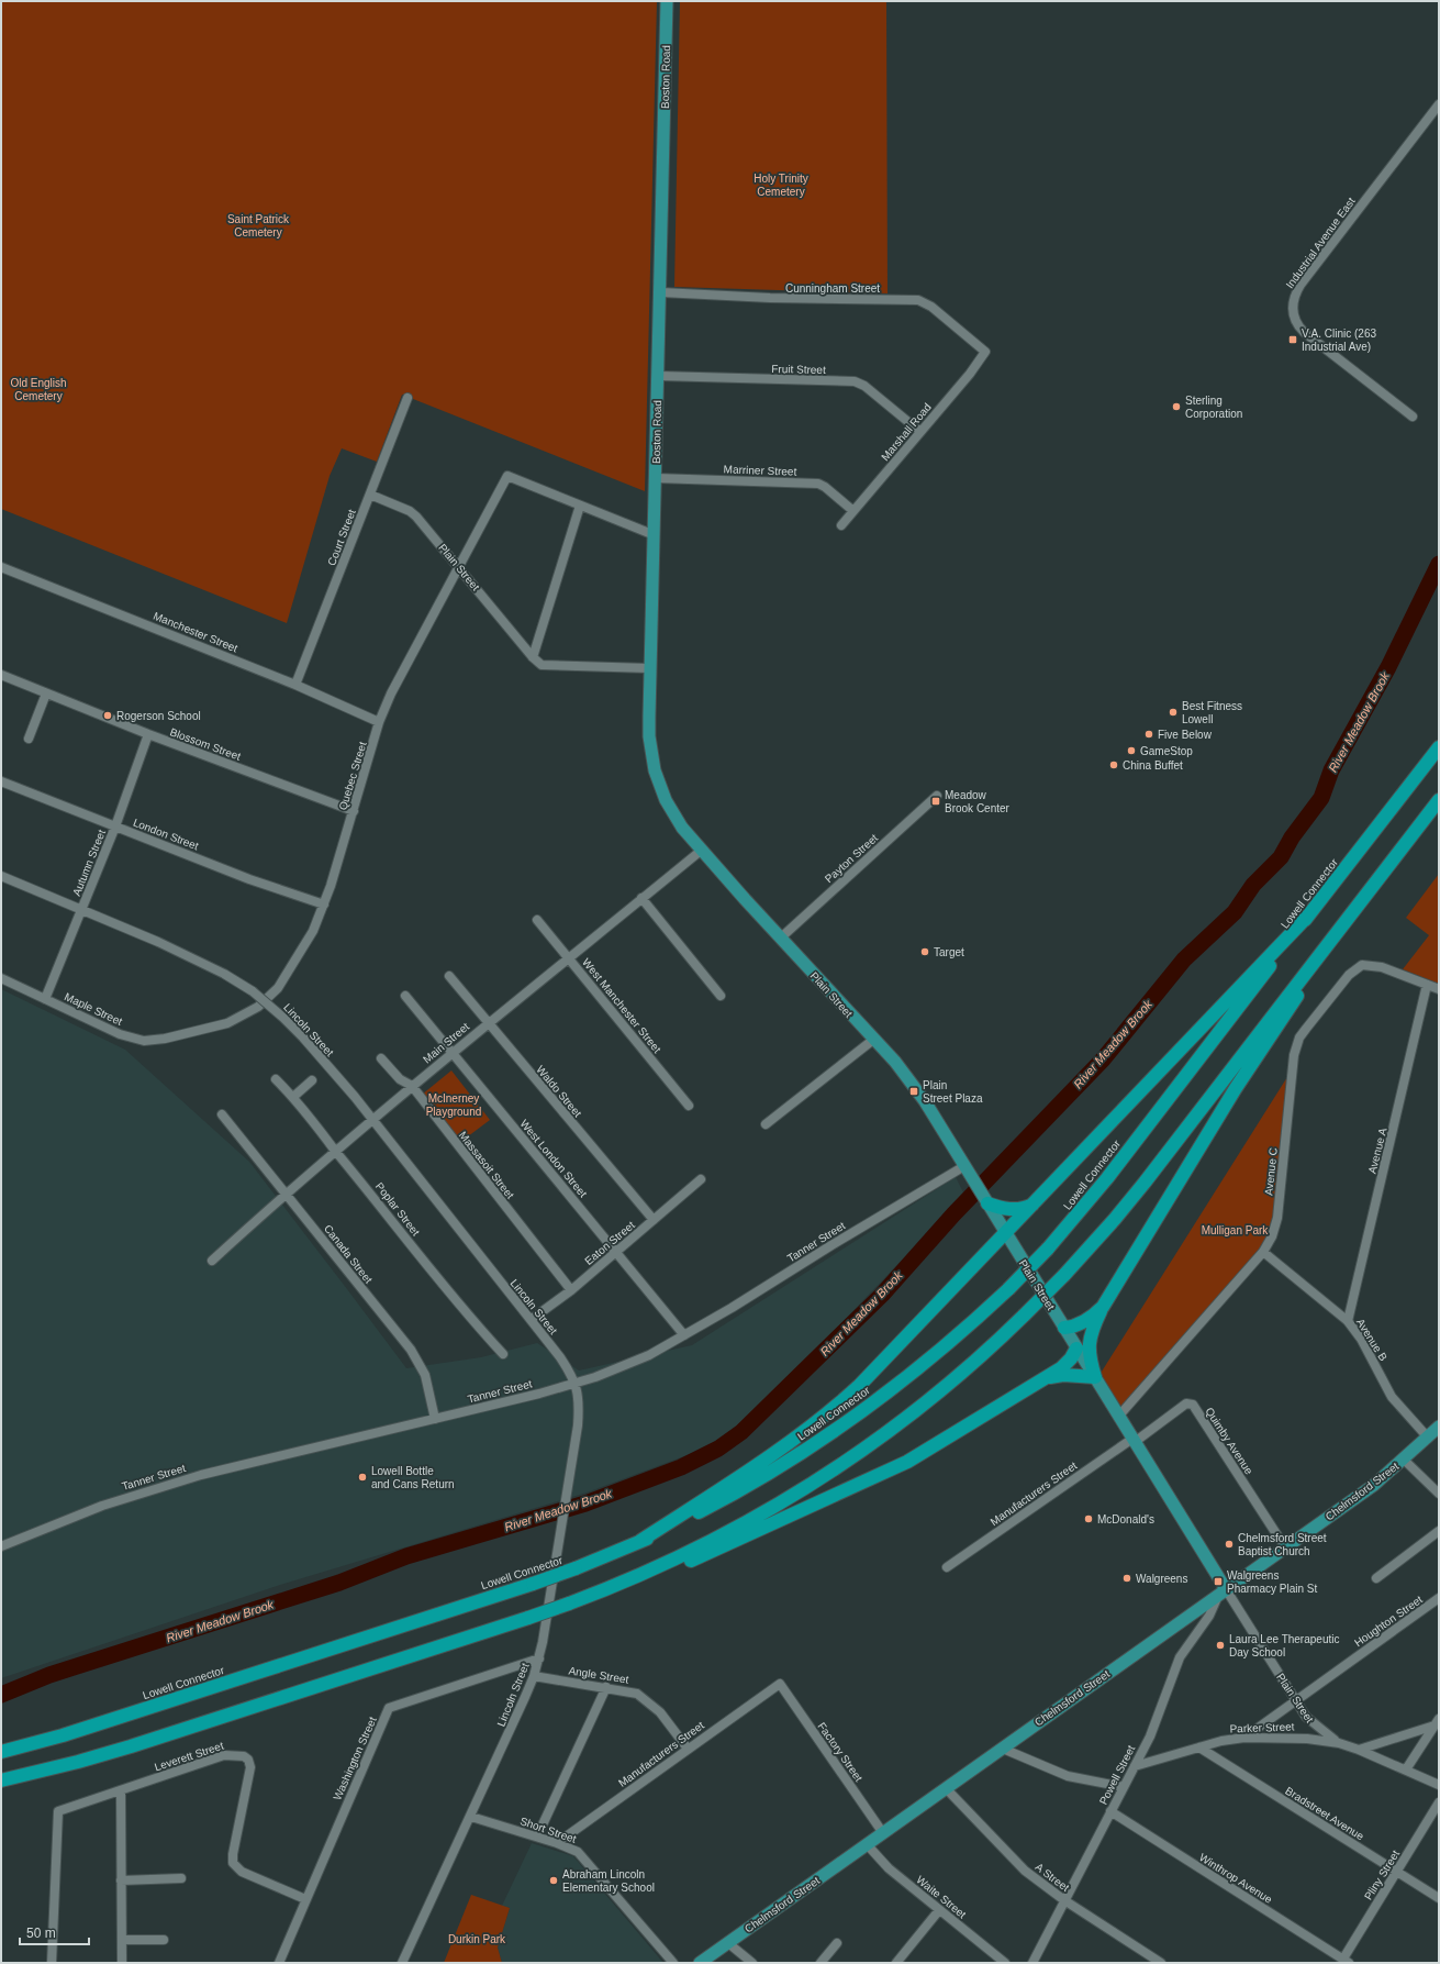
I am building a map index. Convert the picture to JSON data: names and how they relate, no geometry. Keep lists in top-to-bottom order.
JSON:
{
  "streets": {
    "highway": ["Lowell Connector"],
    "main road": ["Boston Road", "Plain Street", "Chelmsford Street"],
    "street": [
      "Industrial Avenue East",
      "Cunningham Street",
      "Fruit Street",
      "Marshall Road",
      "Marriner Street",
      "Court Street",
      "Manchester Street",
      "Blossom Street",
      "Quebec Street",
      "London Street",
      "Payton Street",
      "Autumn Street",
      "West Manchester Street",
      "Maple Street",
      "Lincoln Street",
      "Main Street",
      "Waldo Street",
      "Avenue A",
      "West London Street",
      "Massasoit Street",
      "Avenue C",
      "Poplar Street",
      "Tanner Street",
      "Eaton Street",
      "Canada Street",
      "Avenue B",
      "Quimby Avenue",
      "Manufacturers Street",
      "Houghton Street",
      "Angle Street",
      "Parker Street",
      "Factory Street",
      "Leverett Street",
      "Washington Street",
      "Powell Street",
      "Bradstreet Avenue",
      "Short Street",
      "Pliny Street",
      "A Street",
      "Winthrop Avenue",
      "Waite Street"
    ]
  },
  "crossings": [
    ["Boston Road", "Cunningham Street"],
    ["Boston Road", "Fruit Street"],
    ["Boston Road", "Marriner Street"],
    ["Boston Road", "Plain Street"],
    ["Boston Road", "Main Street"],
    ["Cunningham Street", "Marshall Road"],
    ["Fruit Street", "Marshall Road"],
    ["Marshall Road", "Marriner Street"],
    ["Court Street", "Plain Street"],
    ["Court Street", "Manchester Street"],
    ["Plain Street", "Quebec Street"],
    ["Plain Street", "Payton Street"],
    ["Plain Street", "Main Street"],
    ["Plain Street", "Avenue C"],
    ["Plain Street", "Tanner Street"],
    ["Plain Street", "Quimby Avenue"],
    ["Plain Street", "Chelmsford Street"],
    ["Plain Street", "Manufacturers Street"],
    ["Plain Street", "Houghton Street"],
    ["Plain Street", "Parker Street"],
    ["Plain Street", "Powell Street"],
    ["Manchester Street", "Quebec Street"],
    ["Blossom Street", "Quebec Street"],
    ["Blossom Street", "Autumn Street"],
    ["Quebec Street", "London Street"],
    ["Quebec Street", "Maple Street"],
    ["London Street", "Autumn Street"],
    ["Autumn Street", "Maple Street"],
    ["Autumn Street", "Lincoln Street"],
    ["West Manchester Street", "Main Street"],
    ["Lincoln Street", "Main Street"],
    ["Lincoln Street", "Tanner Street"],
    ["Lincoln Street", "Eaton Street"],
    ["Lincoln Street", "Angle Street"],
    ["Lincoln Street", "Washington Street"],
    ["Lincoln Street", "Short Street"],
    ["Main Street", "Waldo Street"],
    ["Main Street", "West London Street"],
    ["Main Street", "Massasoit Street"],
    ["Main Street", "Poplar Street"],
    ["Main Street", "Canada Street"],
    ["Waldo Street", "Eaton Street"],
    ["Avenue A", "Avenue C"],
    ["Avenue A", "Avenue B"],
    ["West London Street", "Tanner Street"],
    ["West London Street", "Eaton Street"],
    ["Massasoit Street", "Eaton Street"],
    ["Avenue C", "Avenue B"],
    ["Tanner Street", "Canada Street"],
    ["Avenue B", "Chelmsford Street"],
    ["Quimby Avenue", "Chelmsford Street"],
    ["Quimby Avenue", "Manufacturers Street"],
    ["Chelmsford Street", "Factory Street"],
    ["Chelmsford Street", "Powell Street"],
    ["Chelmsford Street", "A Street"],
    ["Chelmsford Street", "Waite Street"],
    ["Manufacturers Street", "Angle Street"],
    ["Manufacturers Street", "Factory Street"],
    ["Manufacturers Street", "Short Street"],
    ["Houghton Street", "Parker Street"],
    ["Parker Street", "Powell Street"],
    ["Parker Street", "Bradstreet Avenue"],
    ["Leverett Street", "Washington Street"],
    ["Powell Street", "A Street"],
    ["Powell Street", "Winthrop Avenue"],
    ["Bradstreet Avenue", "Pliny Street"],
    ["Pliny Street", "Winthrop Avenue"]
  ],
  "water": ["River Meadow Brook"],
  "parks": [
    "Holy Trinity Cemetery",
    "Saint Patrick Cemetery",
    "Old English Cemetery",
    "McInerney Playground",
    "Mulligan Park",
    "Durkin Park"
  ],
  "places": {
    "transit": [
      "V.A. Clinic (263 Industrial Ave)",
      "Meadow Brook Center",
      "Plain Street Plaza",
      "Walgreens Pharmacy Plain St"
    ],
    "other": [
      "Sterling Corporation",
      "Best Fitness Lowell",
      "Rogerson School",
      "Five Below",
      "GameStop",
      "China Buffet",
      "Target",
      "Lowell Bottle and Cans Return",
      "McDonald's",
      "Chelmsford Street Baptist Church",
      "Walgreens",
      "Laura Lee Therapeutic Day School",
      "Abraham Lincoln Elementary School"
    ]
  },
  "scale_bar": "50 m"
}
